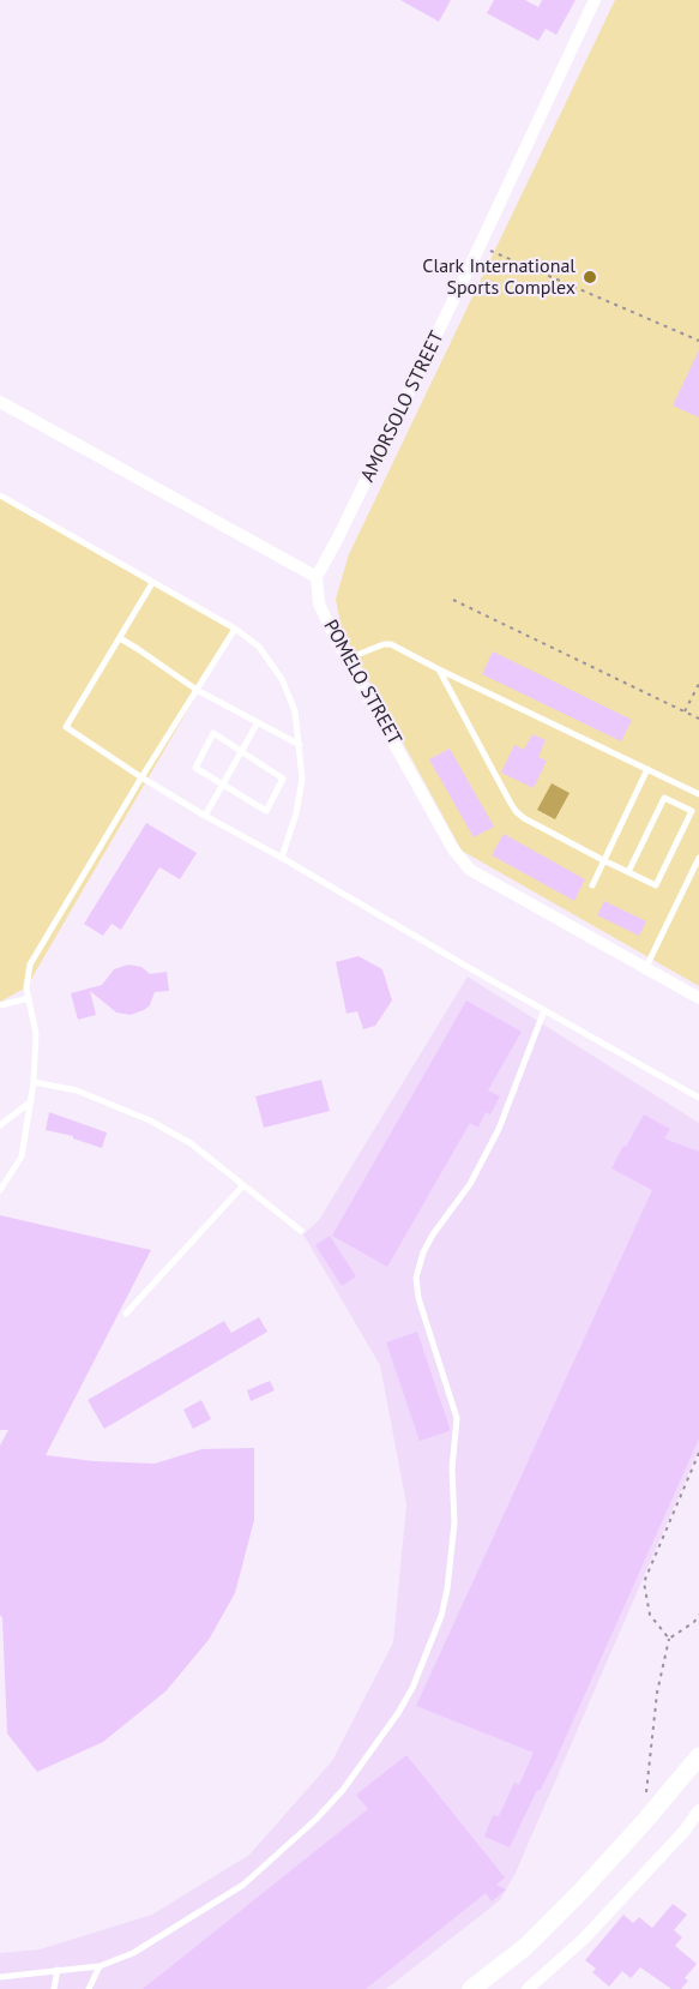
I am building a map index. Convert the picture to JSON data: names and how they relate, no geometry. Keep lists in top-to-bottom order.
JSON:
{
  "streets": {
    "street": ["AMORSOLO STREET", "POMELO STREET"]
  },
  "crossings": [
    ["AMORSOLO STREET", "POMELO STREET"]
  ],
  "places": ["Clark International Sports Complex"]
}
